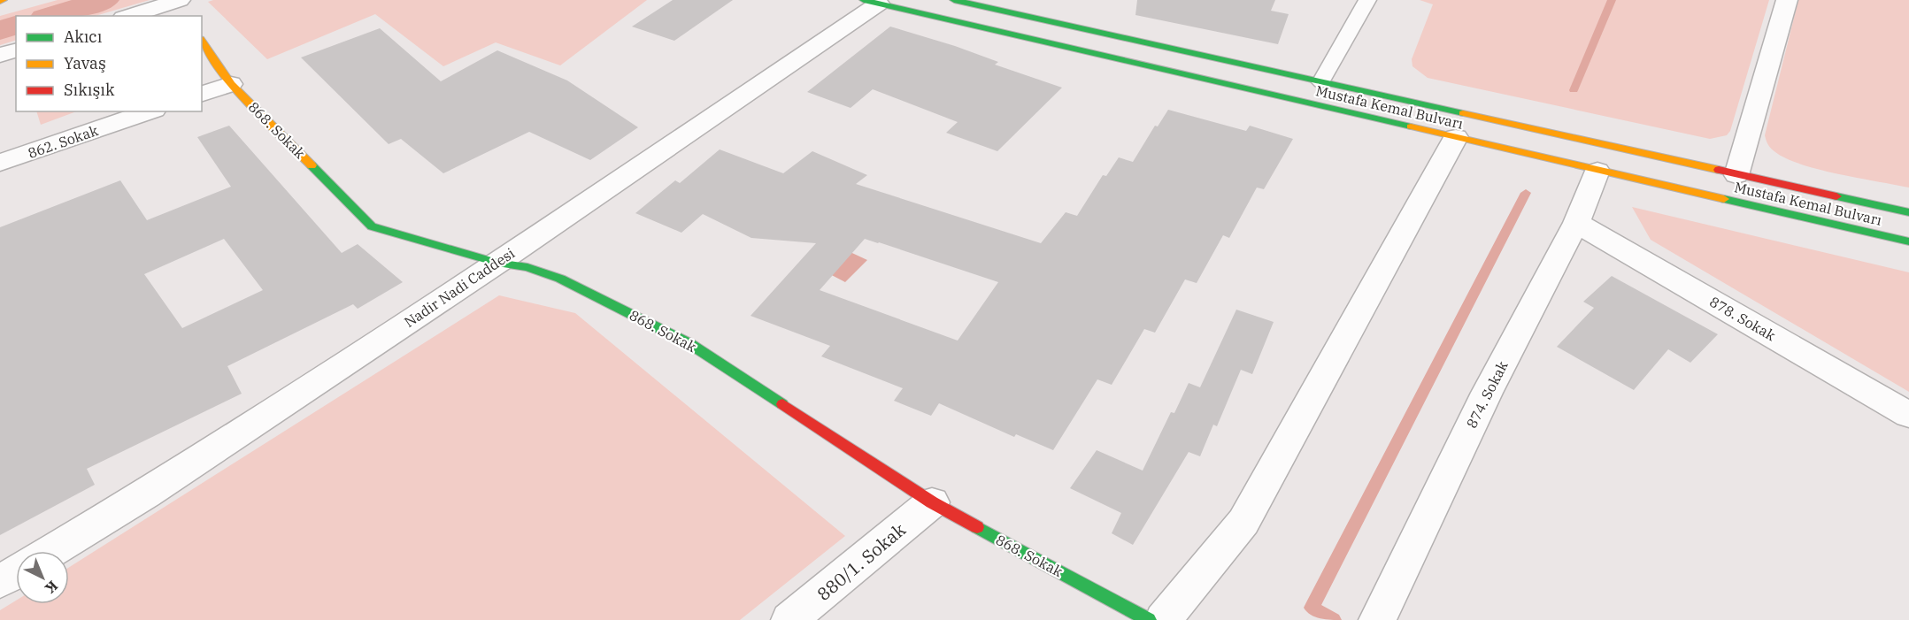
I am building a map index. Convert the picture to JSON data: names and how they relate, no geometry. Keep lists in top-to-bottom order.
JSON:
{
  "streets": {
    "main road": ["Mustafa Kemal Bulvarı", "868. Sokak"],
    "street": [
      "862. Sokak",
      "Nadir Nadi Caddesi",
      "878. Sokak",
      "874. Sokak",
      "880/1. Sokak"
    ]
  },
  "crossings": [
    ["Mustafa Kemal Bulvarı", "Nadir Nadi Caddesi"],
    ["Mustafa Kemal Bulvarı", "874. Sokak"],
    ["868. Sokak", "Nadir Nadi Caddesi"],
    ["868. Sokak", "880/1. Sokak"],
    ["878. Sokak", "874. Sokak"]
  ],
  "legend": ["Akıcı", "Yavaş", "Sıkışık"],
  "north": "bottom right"
}
